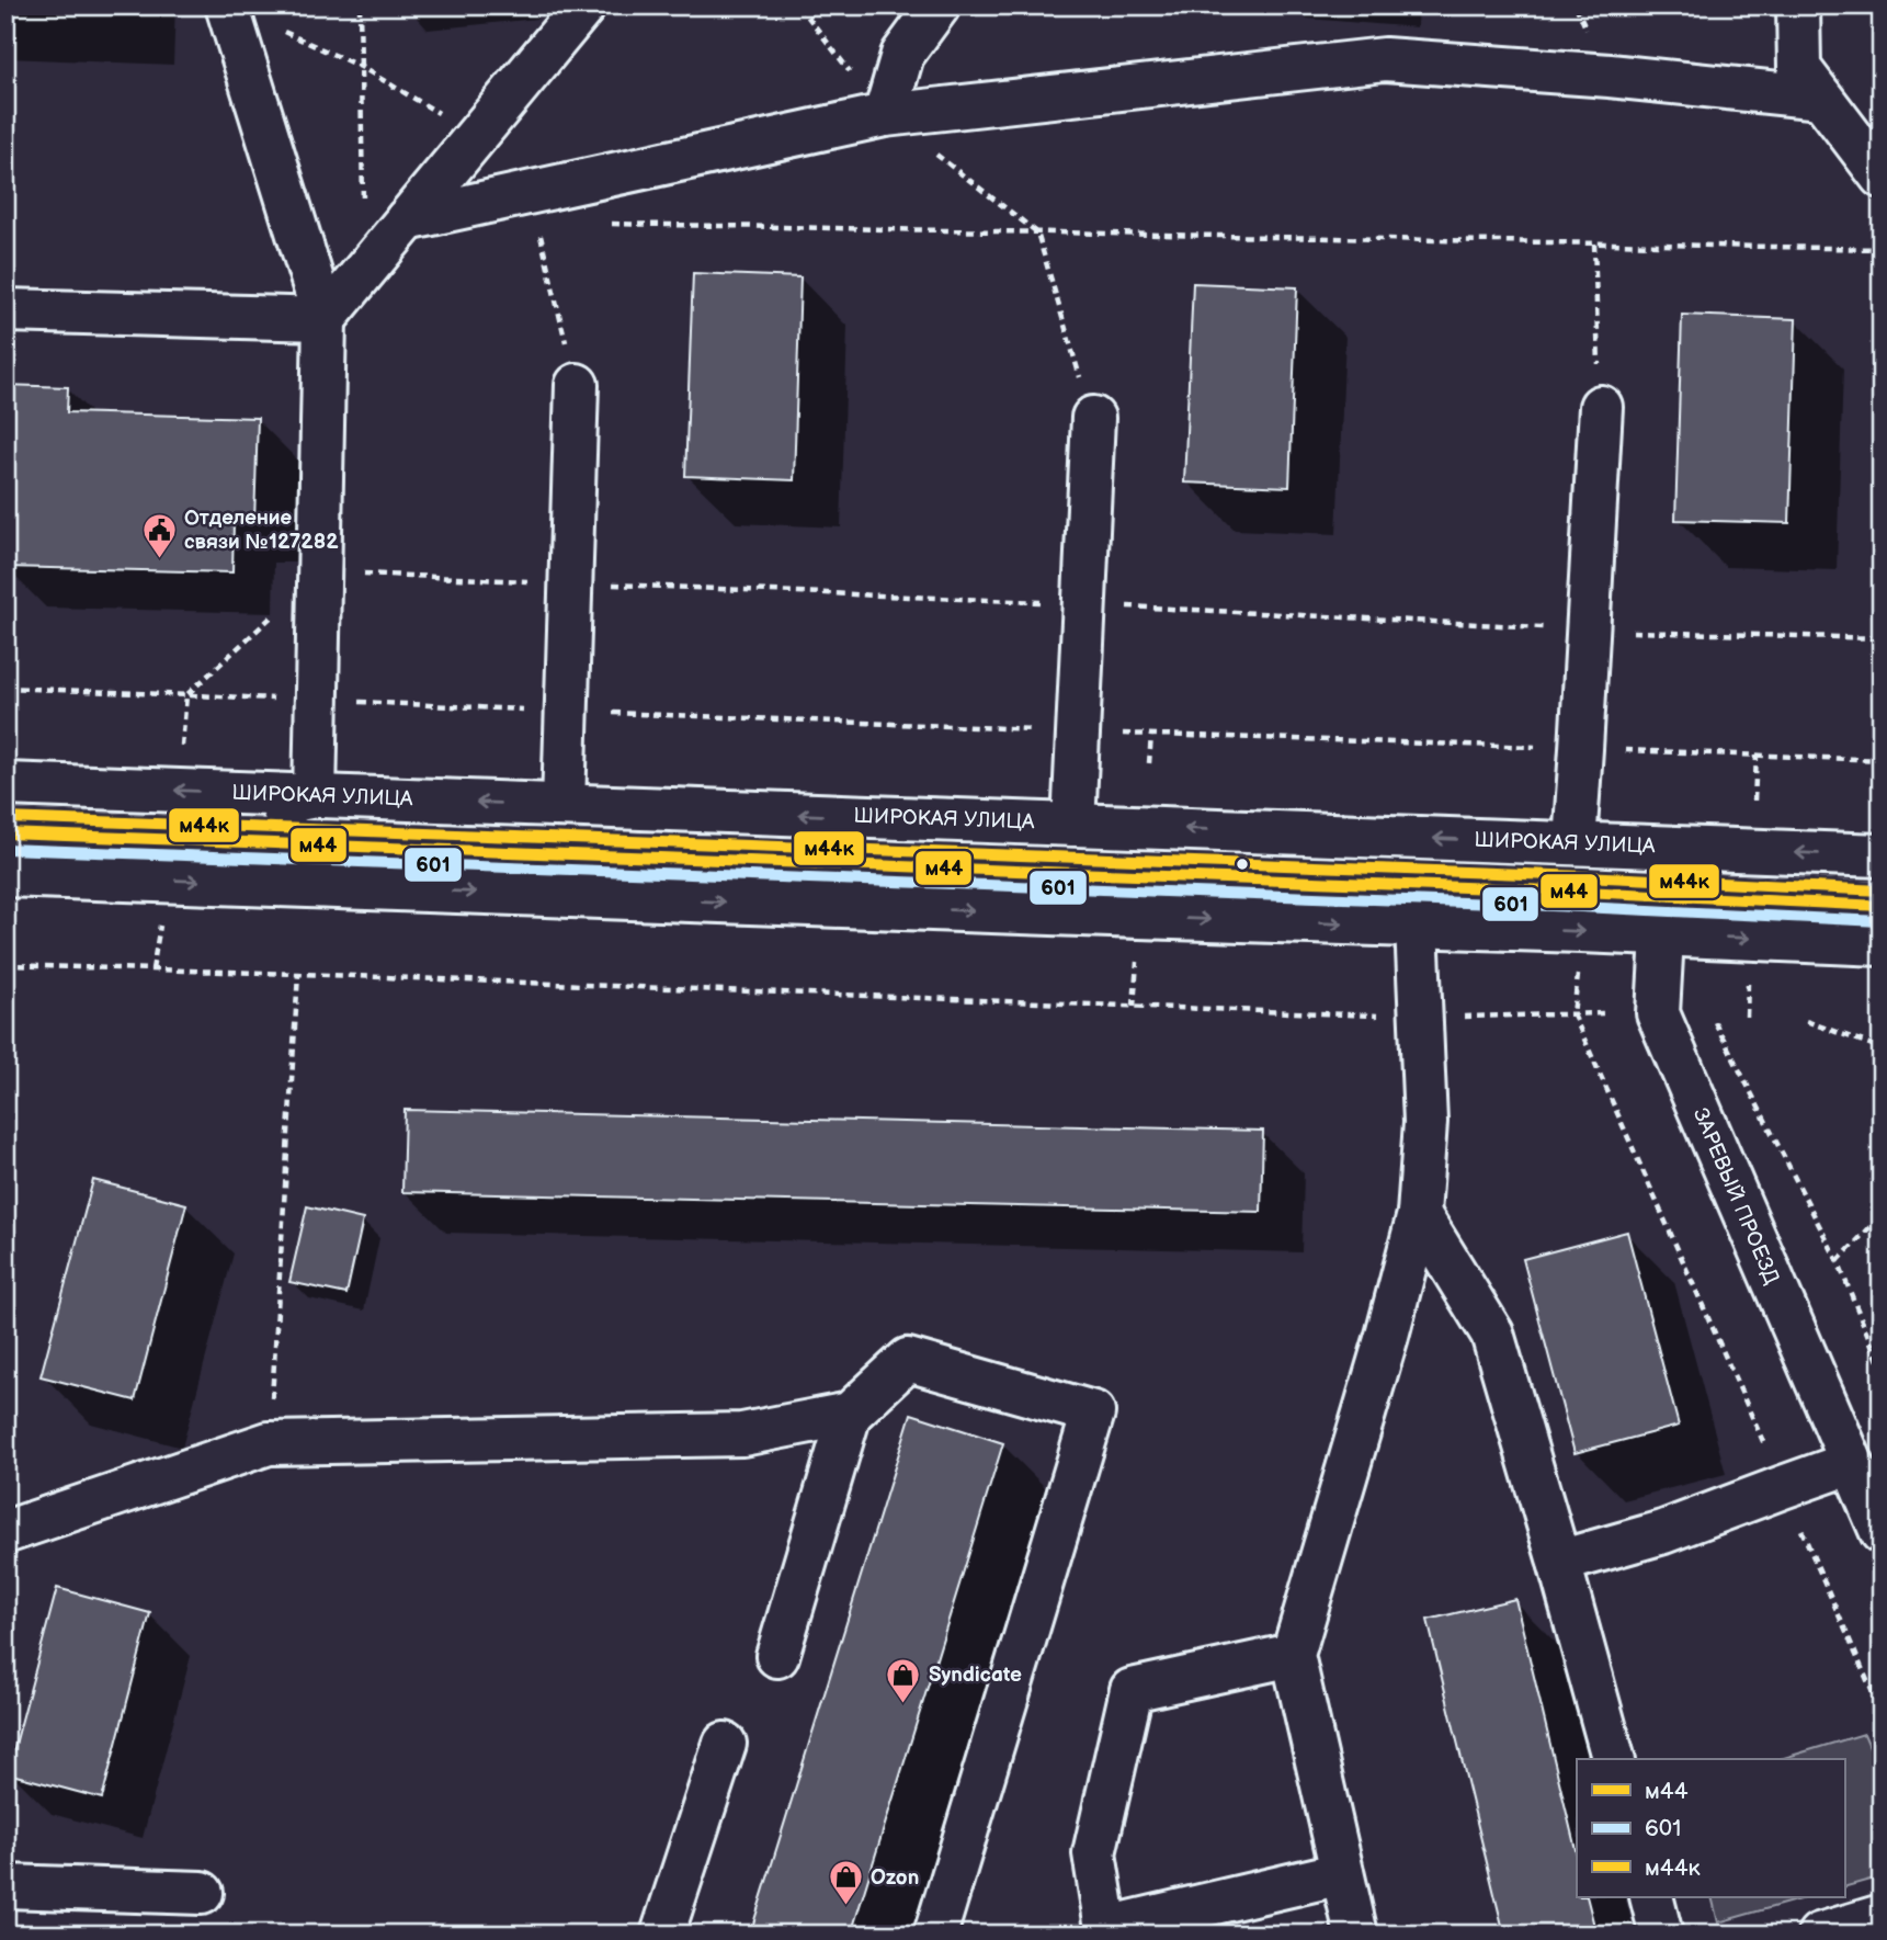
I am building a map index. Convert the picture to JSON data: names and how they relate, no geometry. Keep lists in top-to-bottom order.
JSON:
{
  "streets": {
    "main road": ["ШИРОКАЯ УЛИЦА", "ЗАРЕВЫЙ ПРОЕЗД"]
  },
  "crossings": [
    ["ШИРОКАЯ УЛИЦА", "ЗАРЕВЫЙ ПРОЕЗД"]
  ],
  "places": {
    "public building": ["Отделение связи №127282"],
    "shop": ["Syndicate", "Ozon"]
  },
  "lines": ["transit line м44к", "transit line м44", "transit line 601"],
  "legend": ["м44", "601", "м44к"]
}
